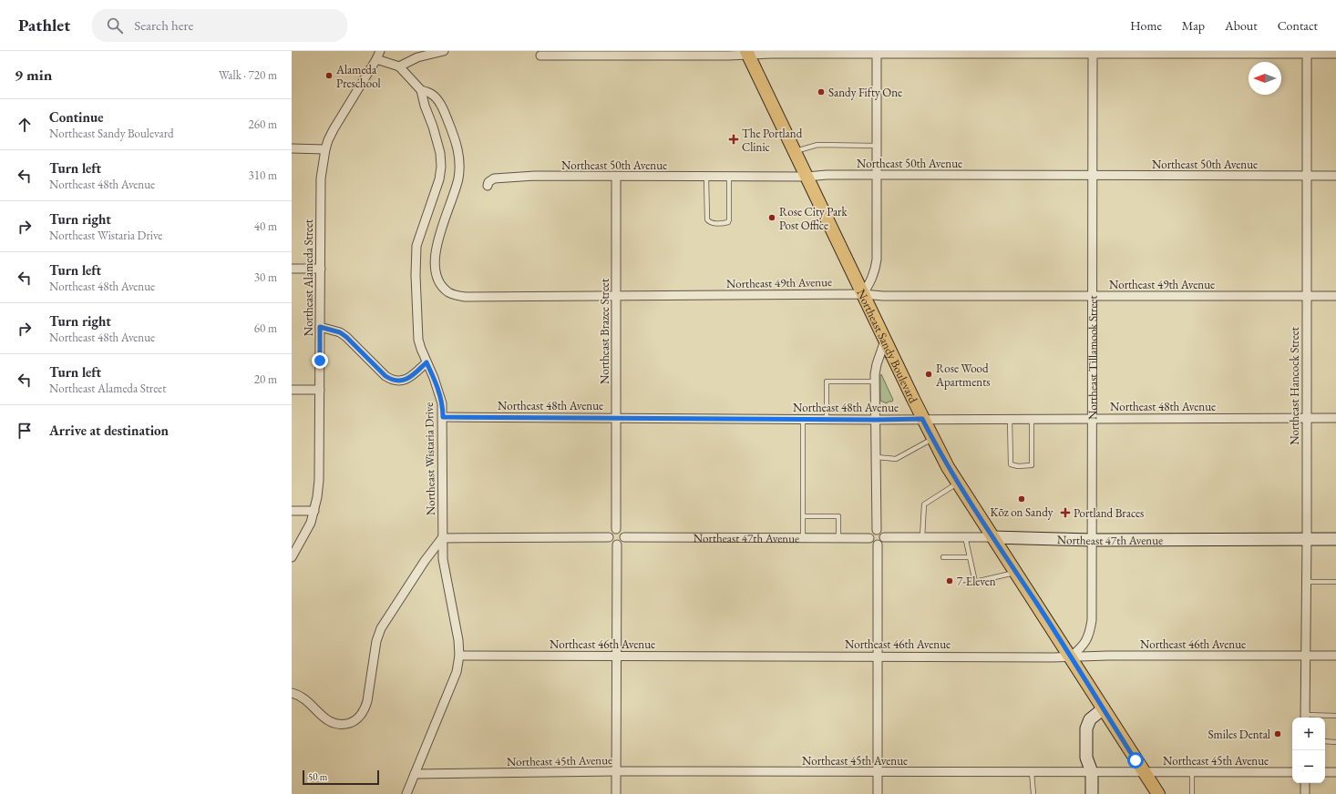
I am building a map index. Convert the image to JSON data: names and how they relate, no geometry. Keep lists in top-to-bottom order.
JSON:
{
  "streets": {
    "main road": ["Northeast Sandy Boulevard"],
    "street": [
      "Northeast 50th Avenue",
      "Northeast Alameda Street",
      "Northeast 49th Avenue",
      "Northeast Brazee Street",
      "Northeast Tillamook Street",
      "Northeast Hancock Street",
      "Northeast 48th Avenue",
      "Northeast Wistaria Drive",
      "Northeast 47th Avenue",
      "Northeast 46th Avenue",
      "Northeast 45th Avenue"
    ]
  },
  "crossings": [
    ["Northeast 50th Avenue", "Northeast Brazee Street"],
    ["Northeast 50th Avenue", "Northeast Sandy Boulevard"],
    ["Northeast 50th Avenue", "Northeast Tillamook Street"],
    ["Northeast 50th Avenue", "Northeast Hancock Street"],
    ["Northeast Alameda Street", "Northeast Wistaria Drive"],
    ["Northeast 49th Avenue", "Northeast Brazee Street"],
    ["Northeast 49th Avenue", "Northeast Sandy Boulevard"],
    ["Northeast 49th Avenue", "Northeast Tillamook Street"],
    ["Northeast 49th Avenue", "Northeast Hancock Street"],
    ["Northeast 49th Avenue", "Northeast Wistaria Drive"],
    ["Northeast Brazee Street", "Northeast 48th Avenue"],
    ["Northeast Brazee Street", "Northeast 47th Avenue"],
    ["Northeast Sandy Boulevard", "Northeast Tillamook Street"],
    ["Northeast Sandy Boulevard", "Northeast 48th Avenue"],
    ["Northeast Sandy Boulevard", "Northeast 47th Avenue"],
    ["Northeast Sandy Boulevard", "Northeast 46th Avenue"],
    ["Northeast Sandy Boulevard", "Northeast 45th Avenue"],
    ["Northeast Tillamook Street", "Northeast 48th Avenue"],
    ["Northeast Tillamook Street", "Northeast 47th Avenue"],
    ["Northeast Tillamook Street", "Northeast 46th Avenue"],
    ["Northeast Hancock Street", "Northeast 48th Avenue"],
    ["Northeast Hancock Street", "Northeast 47th Avenue"],
    ["Northeast Hancock Street", "Northeast 46th Avenue"],
    ["Northeast 48th Avenue", "Northeast Wistaria Drive"],
    ["Northeast Wistaria Drive", "Northeast 46th Avenue"],
    ["Northeast Wistaria Drive", "Northeast 45th Avenue"]
  ],
  "places": {
    "other": [
      "Alameda Preschool",
      "Sandy Fifty One",
      "Rose City Park Post Office",
      "Rose Wood Apartments",
      "Kōz on Sandy",
      "7-Eleven",
      "Smiles Dental"
    ],
    "health": ["The Portland Clinic", "Portland Braces"]
  },
  "scale_bar": "50 m",
  "north": "left",
  "page": {
    "header": "Pathlet",
    "search": "Search here",
    "nav": [
      "Home",
      "Map",
      "About",
      "Contact"
    ],
    "heading": ["9 min", "Walk · 720 m"],
    "list": [
      ["Continue", "Northeast Sandy Boulevard", "260 m"],
      ["Turn left", "Northeast 48th Avenue", "310 m"],
      ["Turn right", "Northeast Wistaria Drive", "40 m"],
      ["Turn left", "Northeast 48th Avenue", "30 m"],
      ["Turn right", "Northeast 48th Avenue", "60 m"],
      ["Turn left", "Northeast Alameda Street", "20 m"],
      "Arrive at destination"
    ],
    "map_buttons": ["+", "−"],
    "scale": "50 m"
  }
}
